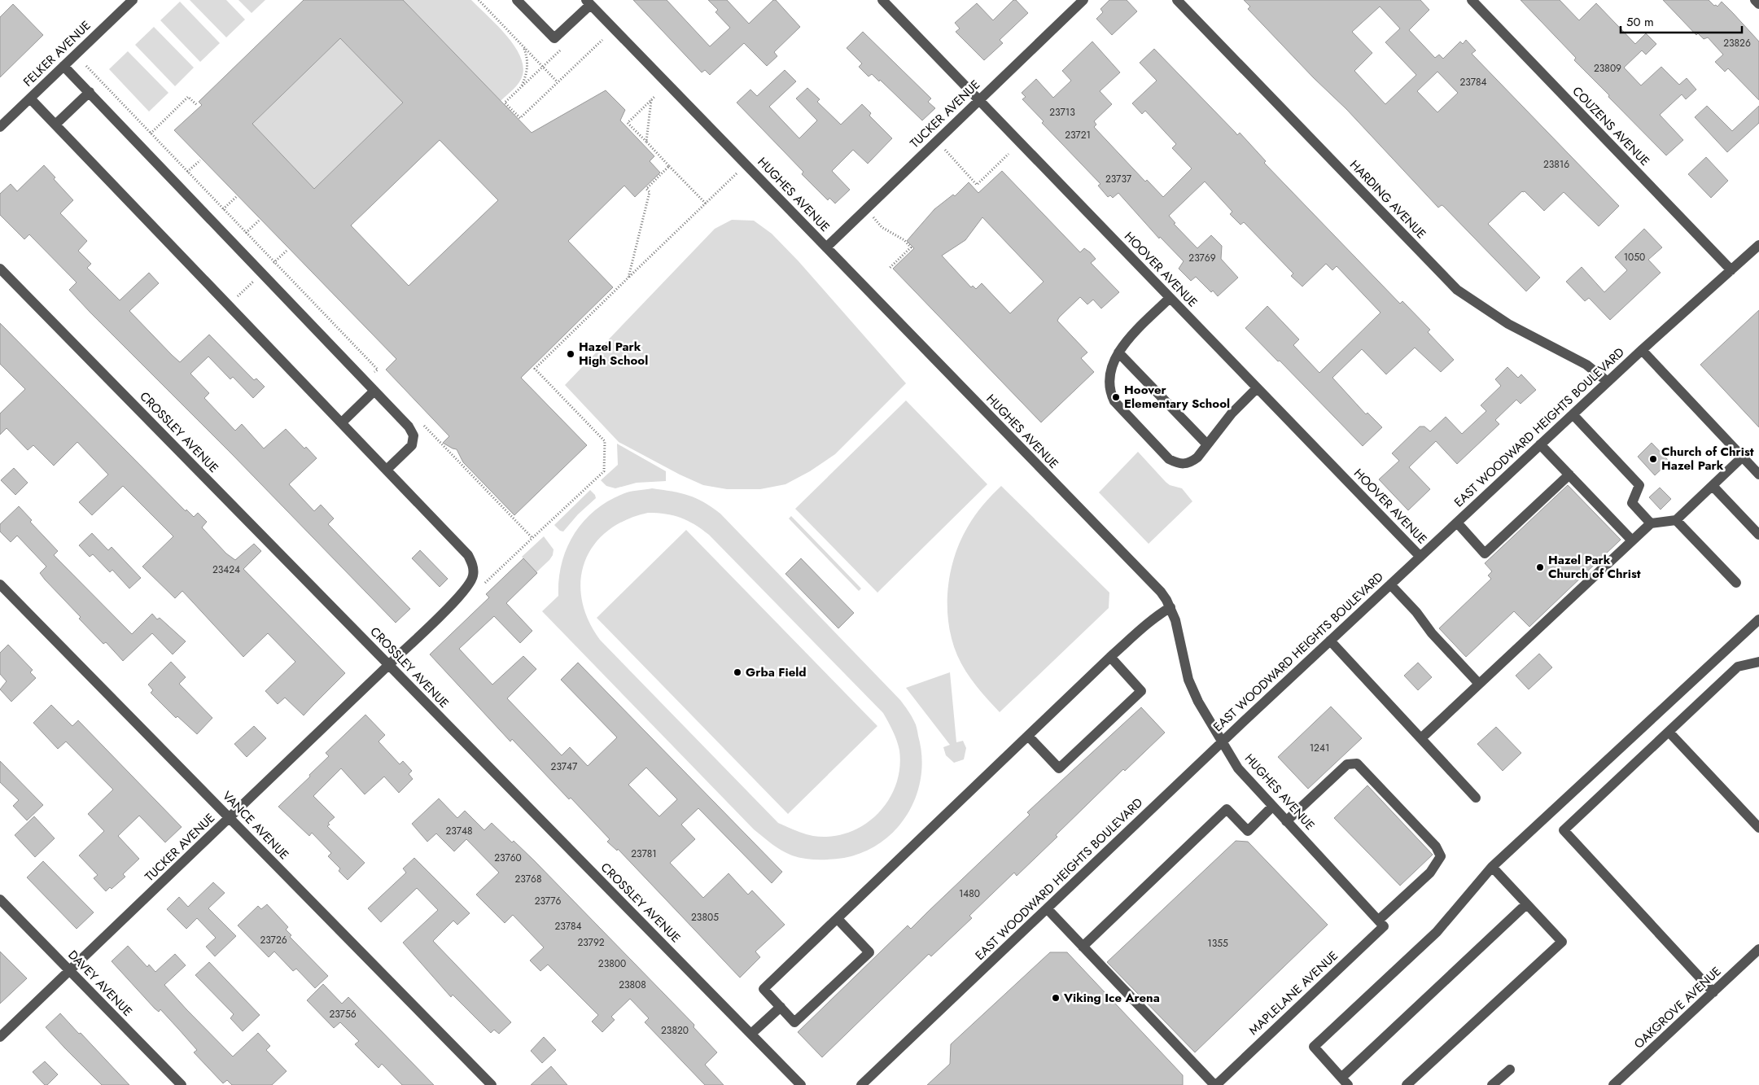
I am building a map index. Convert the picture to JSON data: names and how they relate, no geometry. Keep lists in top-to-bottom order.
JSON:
{
  "streets": {
    "street": [
      "FELKER AVENUE",
      "TUCKER AVENUE",
      "COUZENS AVENUE",
      "HUGHES AVENUE",
      "HARDING AVENUE",
      "HOOVER AVENUE",
      "EAST WOODWARD HEIGHTS BOULEVARD",
      "CROSSLEY AVENUE",
      "VANCE AVENUE",
      "DAVEY AVENUE",
      "MAPLELANE AVENUE",
      "OAKGROVE AVENUE"
    ]
  },
  "crossings": [
    ["TUCKER AVENUE", "HUGHES AVENUE"],
    ["TUCKER AVENUE", "HOOVER AVENUE"],
    ["TUCKER AVENUE", "CROSSLEY AVENUE"],
    ["TUCKER AVENUE", "VANCE AVENUE"],
    ["TUCKER AVENUE", "DAVEY AVENUE"],
    ["COUZENS AVENUE", "EAST WOODWARD HEIGHTS BOULEVARD"],
    ["HUGHES AVENUE", "EAST WOODWARD HEIGHTS BOULEVARD"],
    ["HUGHES AVENUE", "MAPLELANE AVENUE"],
    ["HARDING AVENUE", "EAST WOODWARD HEIGHTS BOULEVARD"],
    ["HOOVER AVENUE", "EAST WOODWARD HEIGHTS BOULEVARD"]
  ],
  "places": [
    "Hazel Park High School",
    "Hoover Elementary School",
    "Church of Christ Hazel Park",
    "Hazel Park Church of Christ",
    "Grba Field",
    "Viking Ice Arena"
  ],
  "house_numbers": [
    "23826",
    "23809",
    "23784",
    "23713",
    "23721",
    "23816",
    "23737",
    "1050",
    "23769",
    "23424",
    "1241",
    "23747",
    "23748",
    "23781",
    "23760",
    "23768",
    "1480",
    "23776",
    "23805",
    "23784",
    "23726",
    "23792",
    "1355",
    "23800",
    "23808",
    "23756",
    "23820"
  ],
  "scale_bar": "50 m"
}
